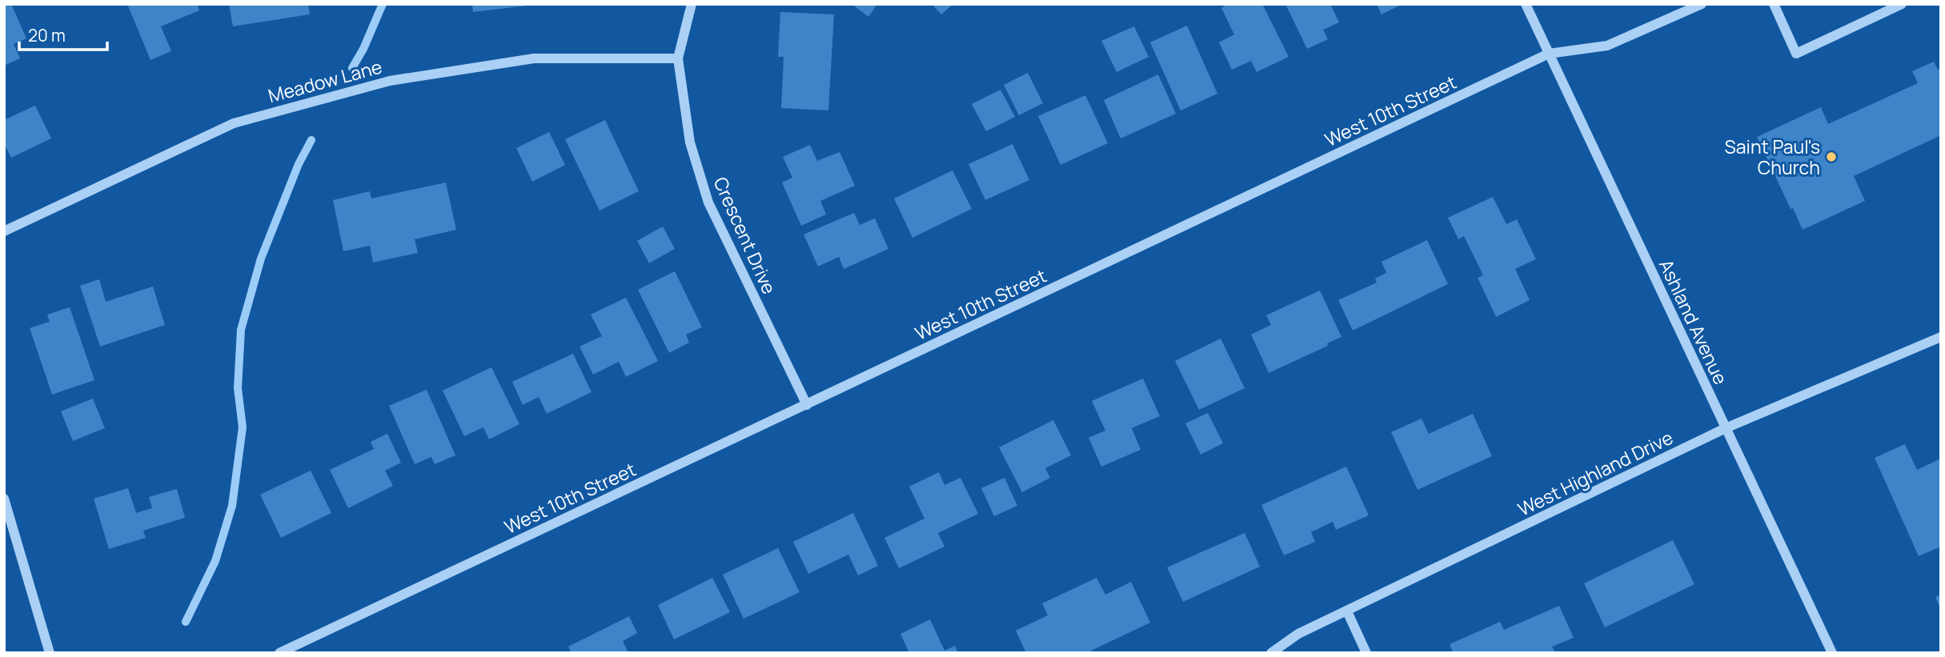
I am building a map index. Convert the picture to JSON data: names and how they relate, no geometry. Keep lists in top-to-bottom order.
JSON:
{
  "streets": {
    "street": [
      "Meadow Lane",
      "West 10th Street",
      "Crescent Drive",
      "Ashland Avenue",
      "West Highland Drive"
    ]
  },
  "crossings": [
    ["Meadow Lane", "Crescent Drive"],
    ["West 10th Street", "Crescent Drive"],
    ["West 10th Street", "Ashland Avenue"],
    ["Ashland Avenue", "West Highland Drive"]
  ],
  "places": ["Saint Paul's Church"],
  "scale_bar": "20 m"
}
